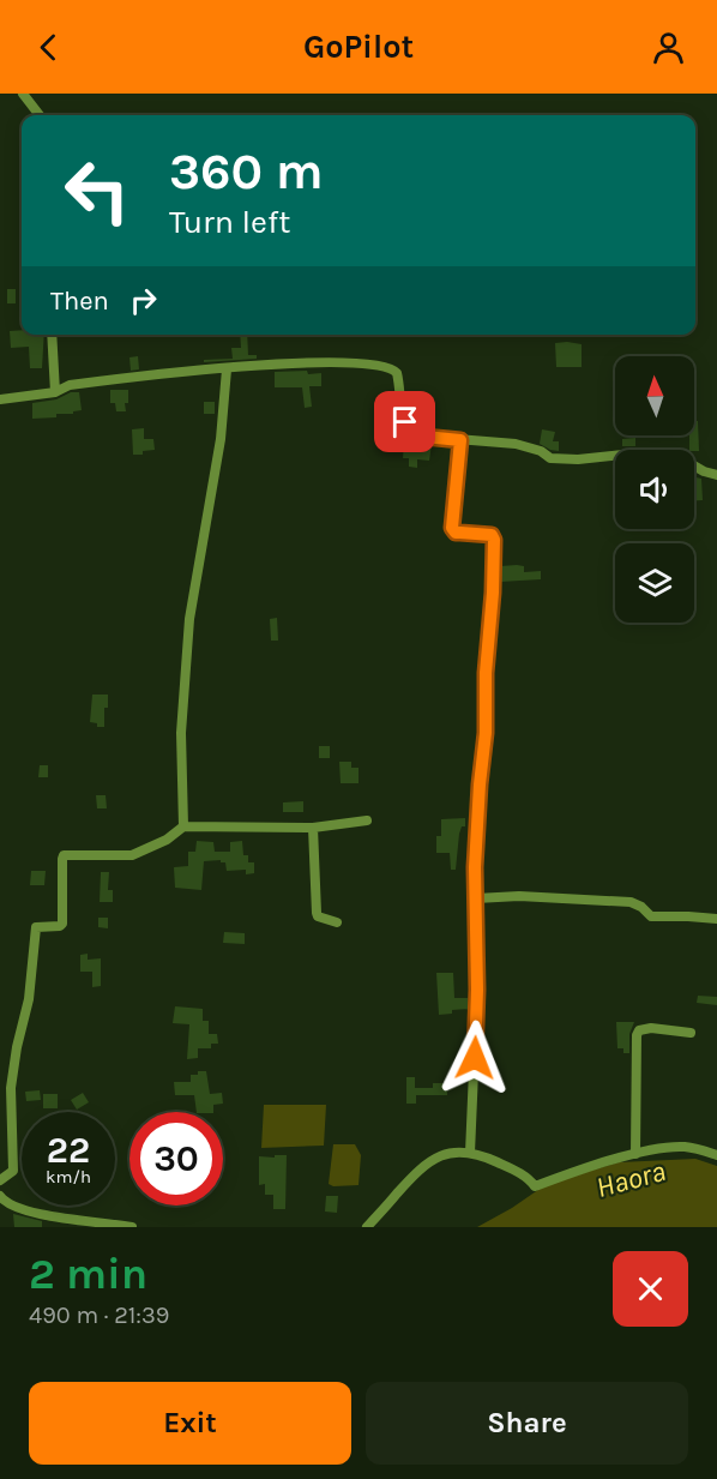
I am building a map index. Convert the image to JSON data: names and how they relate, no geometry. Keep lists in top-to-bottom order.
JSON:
{
  "water": ["Haora"],
  "north": "top",
  "page": {
    "header": "GoPilot",
    "turn": ["360 m", "Turn left"],
    "then": "Then",
    "speed": "22 km/h",
    "limit": "30",
    "heading": ["2 min", "490 m · 21:39"],
    "buttons": ["Exit", "Share"]
  }
}
